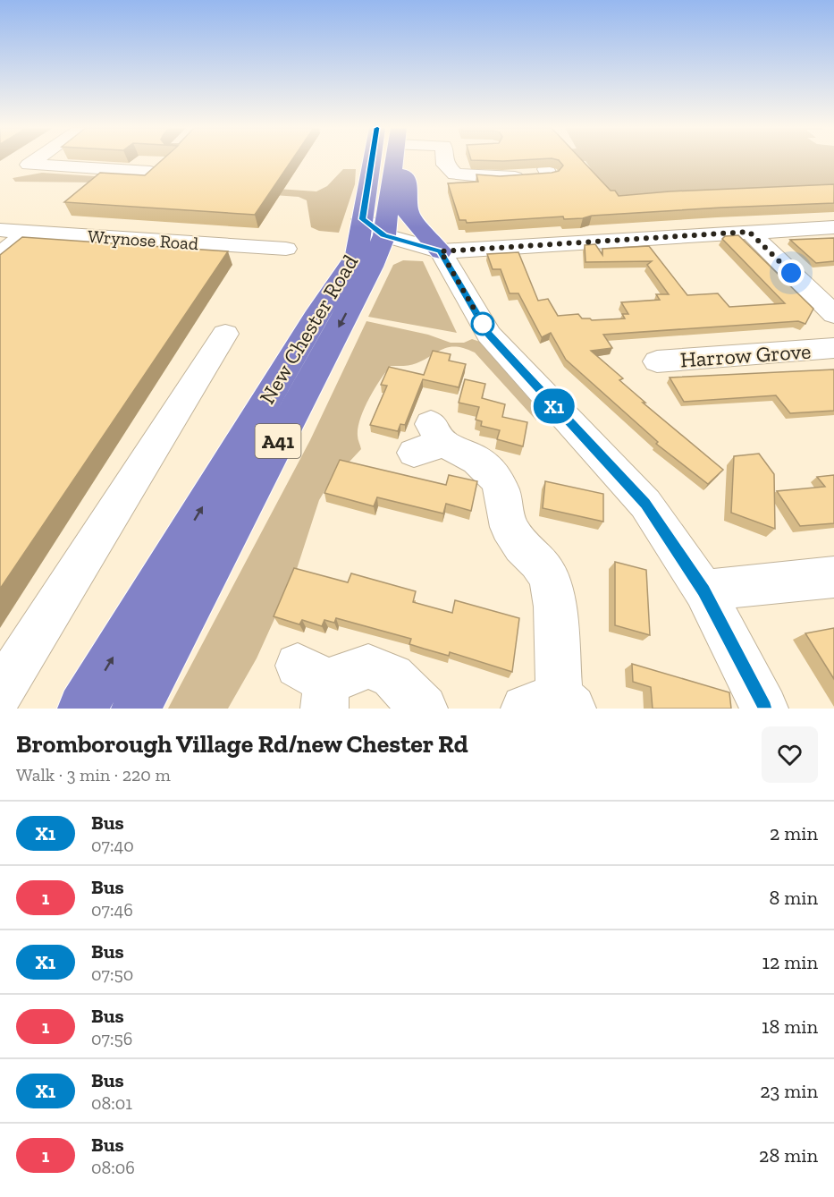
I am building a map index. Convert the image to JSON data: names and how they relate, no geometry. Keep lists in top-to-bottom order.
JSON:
{
  "streets": {
    "highway": ["New Chester Road", "A41"],
    "street": ["Wrynose Road", "Harrow Grove"]
  },
  "lines": ["bus line X1"],
  "page": {
    "on_map": "X1",
    "heading": ["Bromborough Village Rd/new Chester Rd", "Walk · 3 min · 220 m"],
    "list": [
      {
        "mark": "X1",
        "name": "Bus",
        "note": "07:40",
        "value": "2 min"
      },
      {
        "mark": "1",
        "name": "Bus",
        "note": "07:46",
        "value": "8 min"
      },
      {
        "mark": "X1",
        "name": "Bus",
        "note": "07:50",
        "value": "12 min"
      },
      {
        "mark": "1",
        "name": "Bus",
        "note": "07:56",
        "value": "18 min"
      },
      {
        "mark": "X1",
        "name": "Bus",
        "note": "08:01",
        "value": "23 min"
      },
      {
        "mark": "1",
        "name": "Bus",
        "note": "08:06",
        "value": "28 min"
      }
    ]
  }
}
